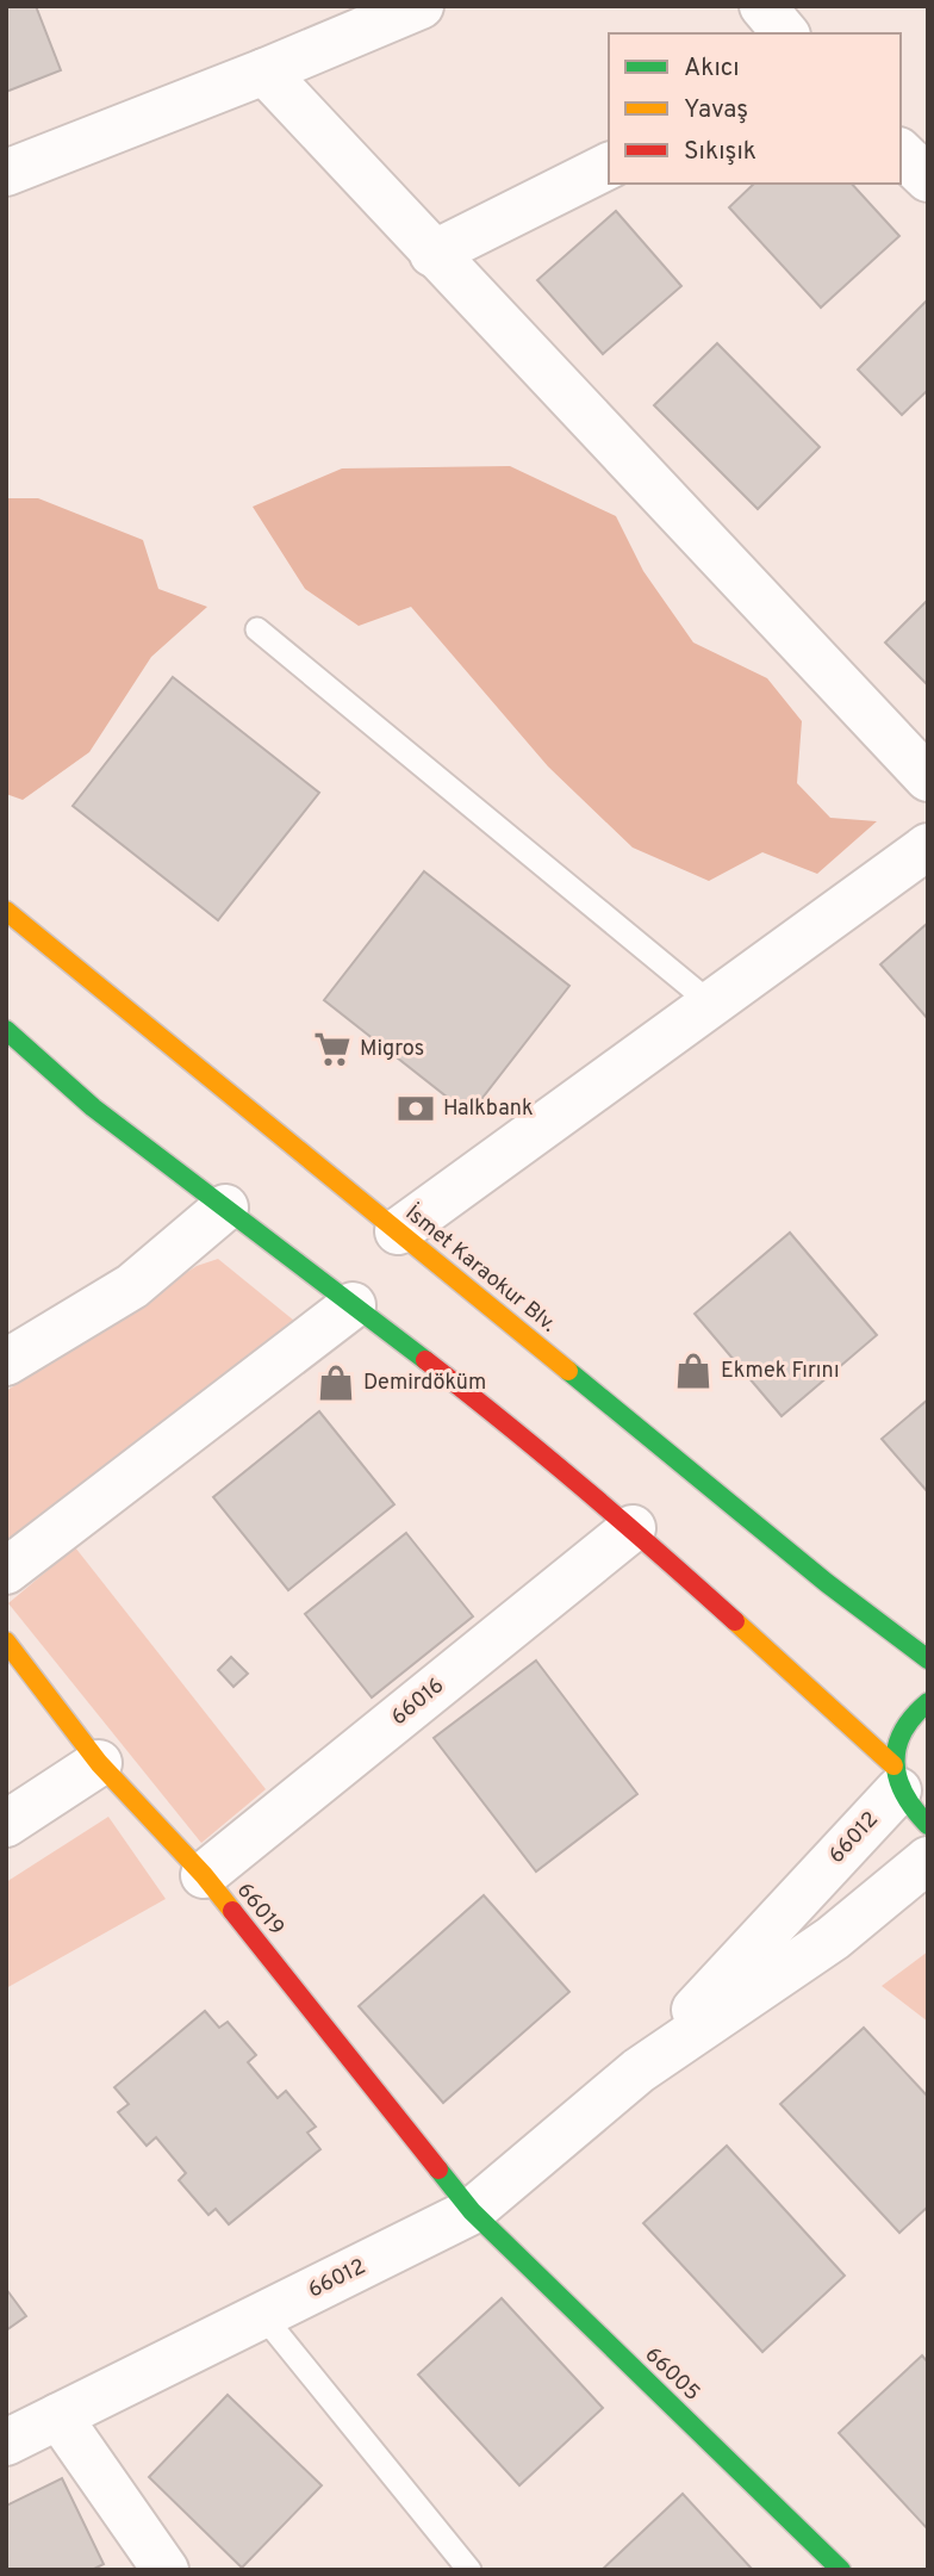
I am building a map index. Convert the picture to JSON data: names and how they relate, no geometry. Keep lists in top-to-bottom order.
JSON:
{
  "streets": {
    "main road": ["İsmet Karaokur Blv.", "66019", "66005"],
    "street": ["66016", "66012"]
  },
  "crossings": [
    ["66016", "66019"],
    ["66012", "66019"],
    ["66012", "66005"],
    ["66019", "66005"]
  ],
  "places": {
    "supermarket": ["Migros"],
    "bank": ["Halkbank"],
    "shop": ["Ekmek Fırını", "Demirdöküm"]
  },
  "legend": ["Akıcı", "Yavaş", "Sıkışık"]
}
